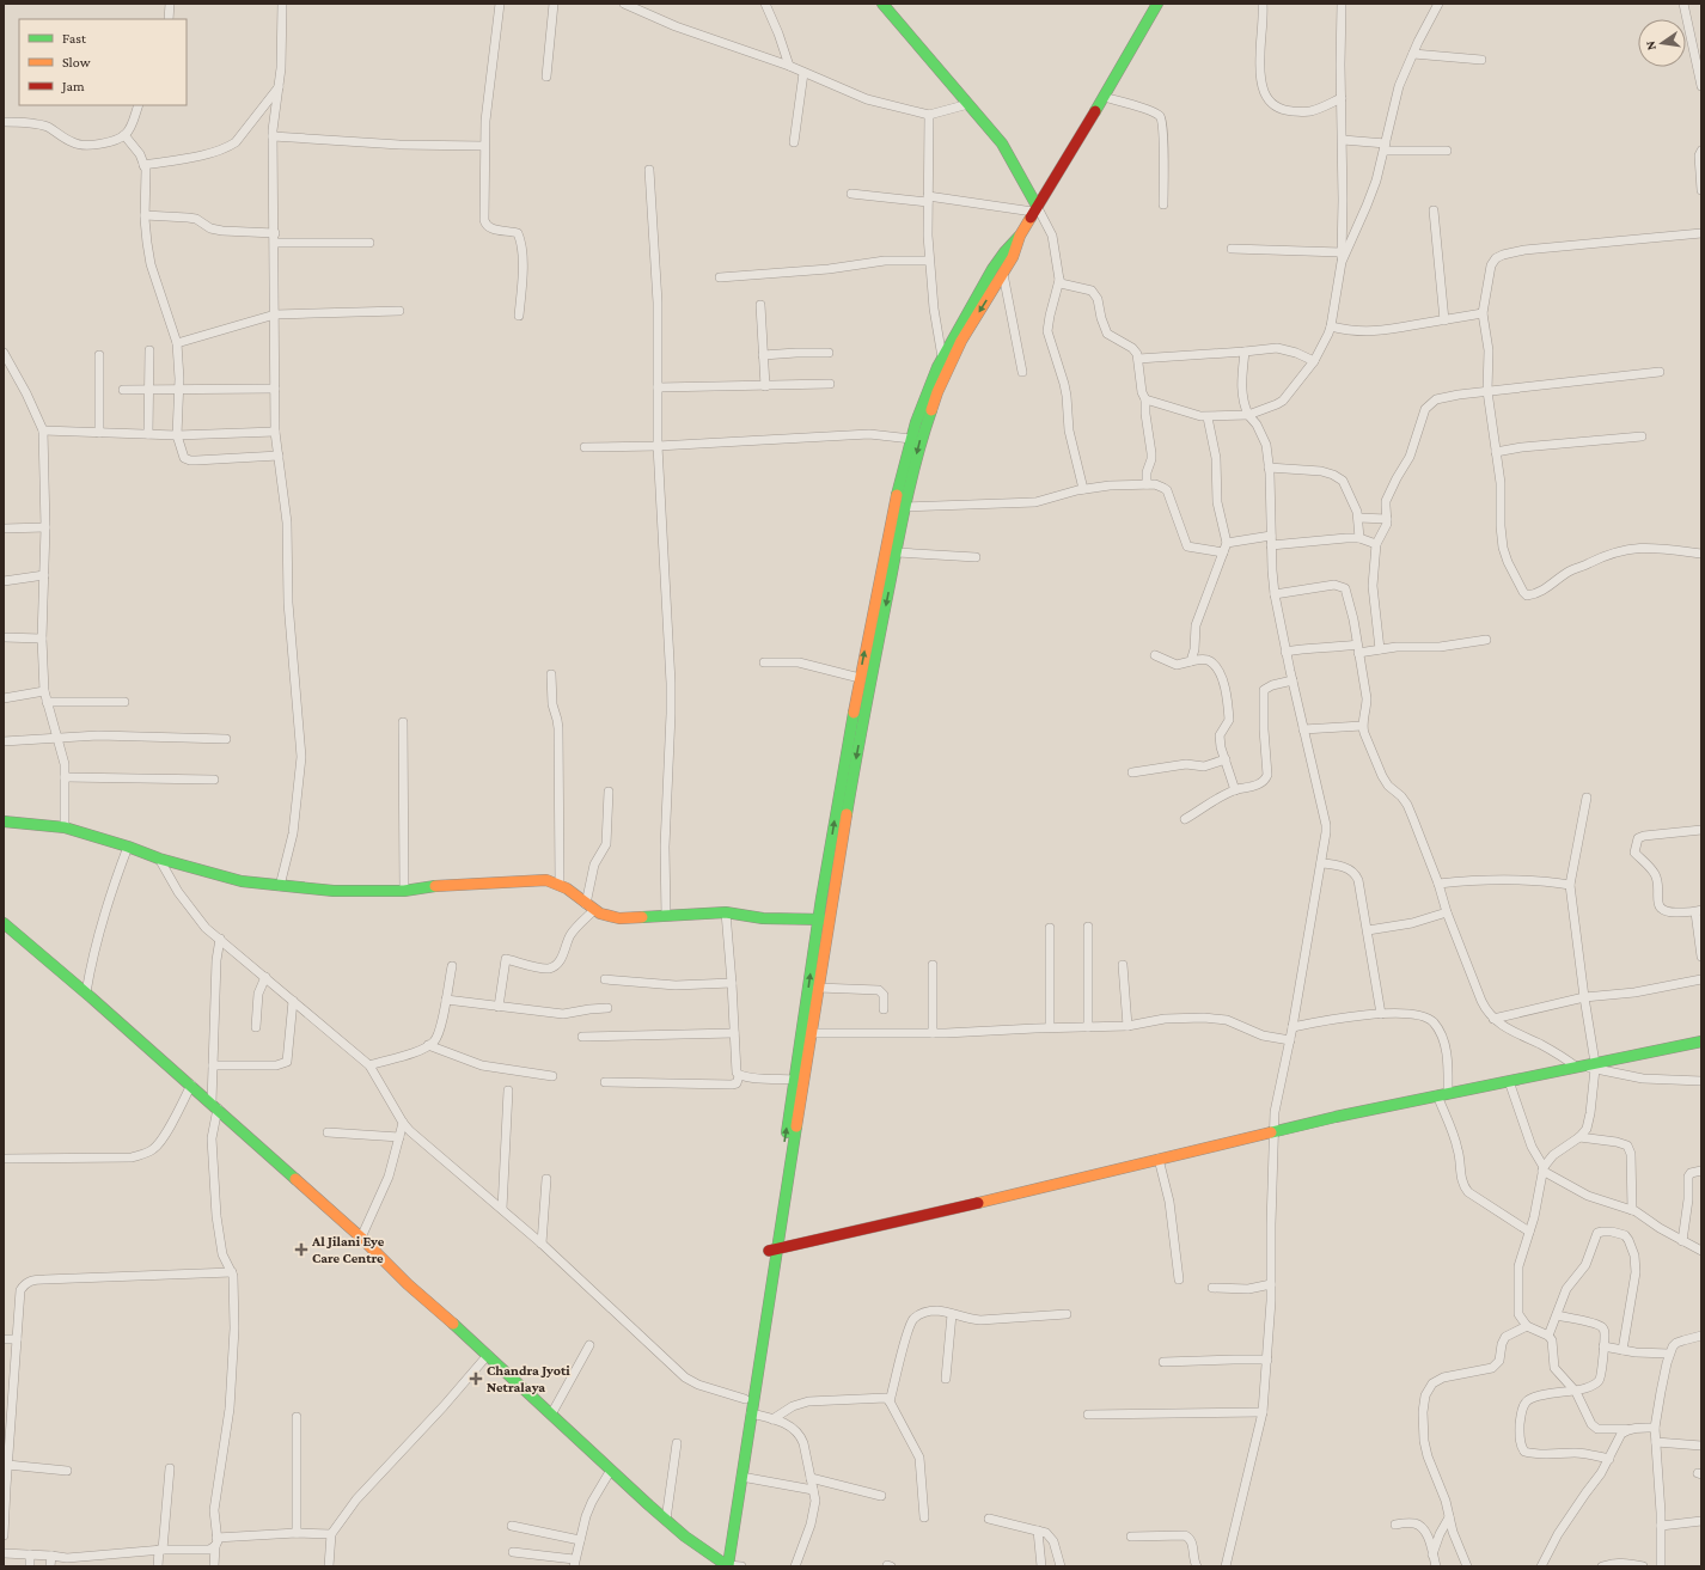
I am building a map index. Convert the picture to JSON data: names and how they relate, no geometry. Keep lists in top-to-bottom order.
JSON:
{
  "places": {
    "health": ["Al Jilani Eye Care Centre", "Chandra Jyoti Netralaya"]
  },
  "legend": ["Fast", "Slow", "Jam"],
  "north": "left"
}
